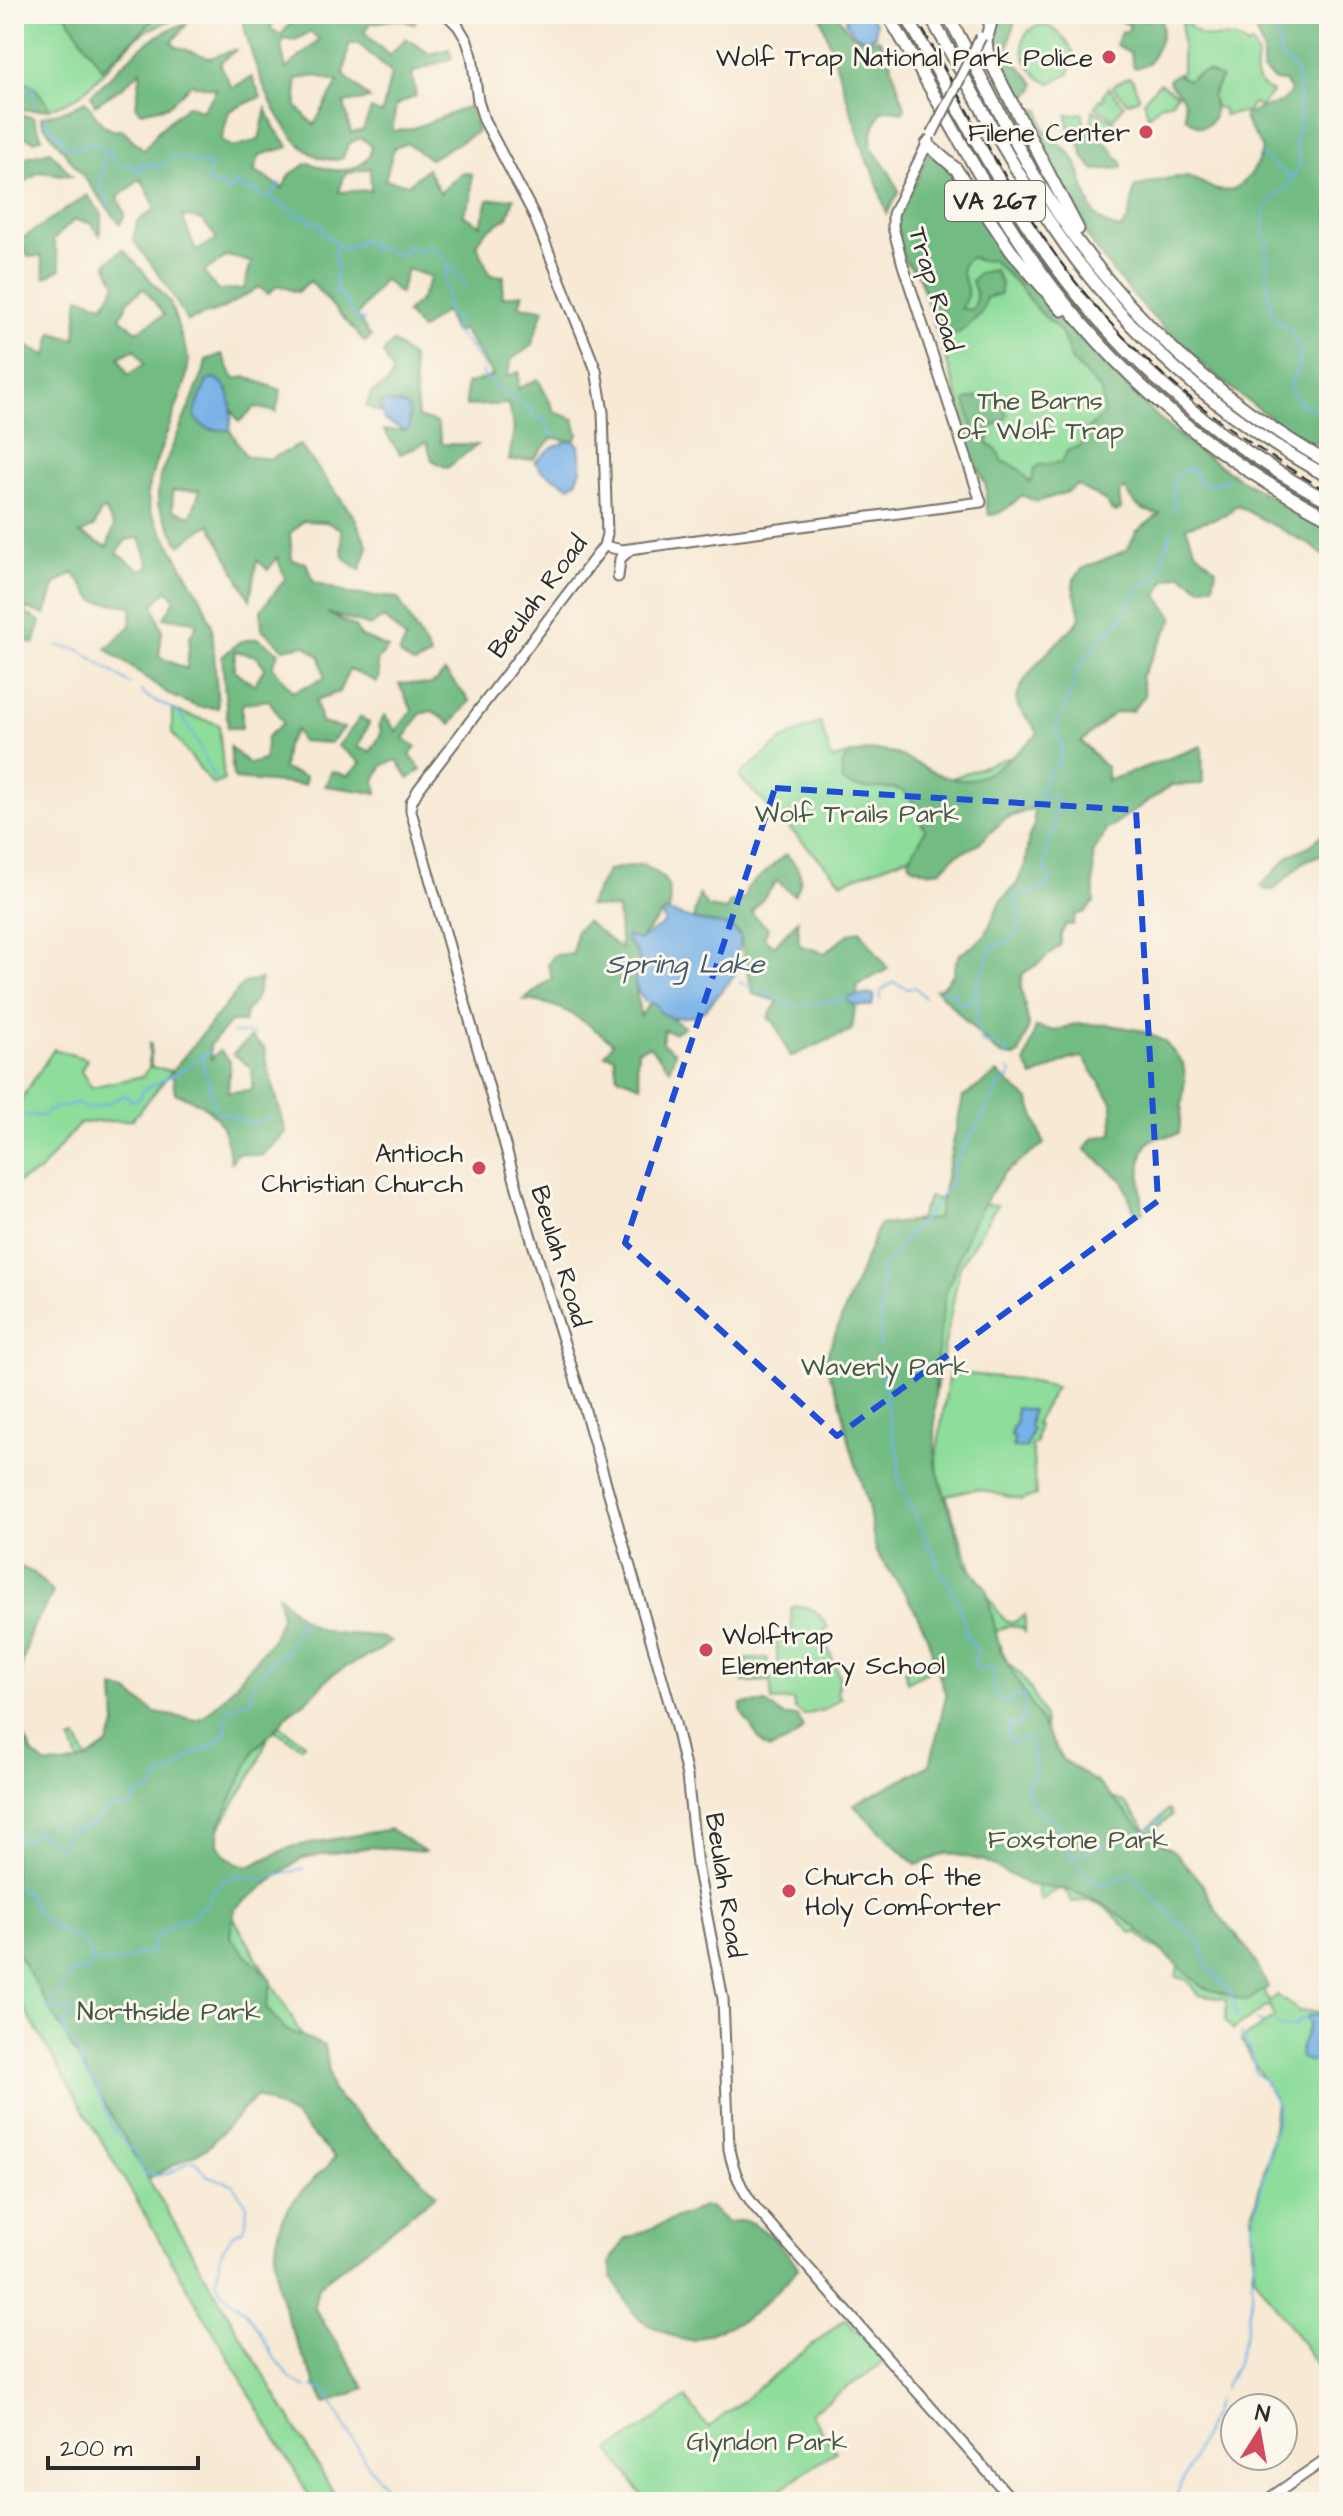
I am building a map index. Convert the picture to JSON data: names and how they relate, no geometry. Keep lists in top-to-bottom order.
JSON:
{
  "streets": {
    "highway": ["VA 267"],
    "main road": ["Trap Road", "Beulah Road"]
  },
  "crossings": [
    ["Trap Road", "Beulah Road"]
  ],
  "water": ["Spring Lake"],
  "parks": [
    "The Barns of Wolf Trap",
    "Wolf Trails Park",
    "Waverly Park",
    "Foxstone Park",
    "Northside Park",
    "Glyndon Park"
  ],
  "places": [
    "Wolf Trap National Park Police",
    "Filene Center",
    "Antioch Christian Church",
    "Wolftrap Elementary School",
    "Church of the Holy Comforter"
  ],
  "scale_bar": "200 m",
  "north": "top"
}
